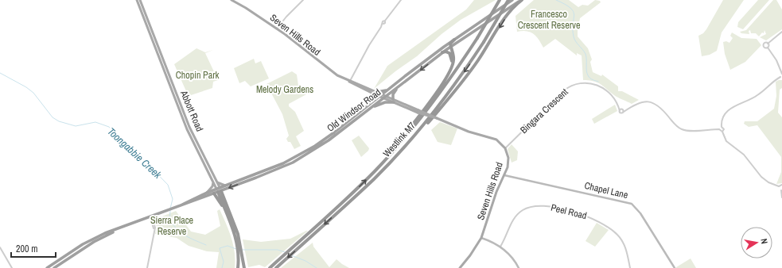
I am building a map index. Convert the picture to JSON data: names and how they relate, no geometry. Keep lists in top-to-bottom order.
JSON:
{
  "streets": {
    "highway": ["Old Windsor Road", "Westlink M7"],
    "main road": ["Seven Hills Road", "Abbott Road", "Chapel Lane"],
    "street": ["Bingara Crescent", "Peel Road"]
  },
  "crossings": [
    ["Seven Hills Road", "Old Windsor Road"],
    ["Seven Hills Road", "Bingara Crescent"],
    ["Seven Hills Road", "Chapel Lane"],
    ["Old Windsor Road", "Abbott Road"]
  ],
  "water": ["Toongabbie Creek"],
  "parks": [
    "Francesco Crescent Reserve",
    "Chopin Park",
    "Melody Gardens",
    "Sierra Place Reserve"
  ],
  "scale_bar": "200 m",
  "north": "right"
}
